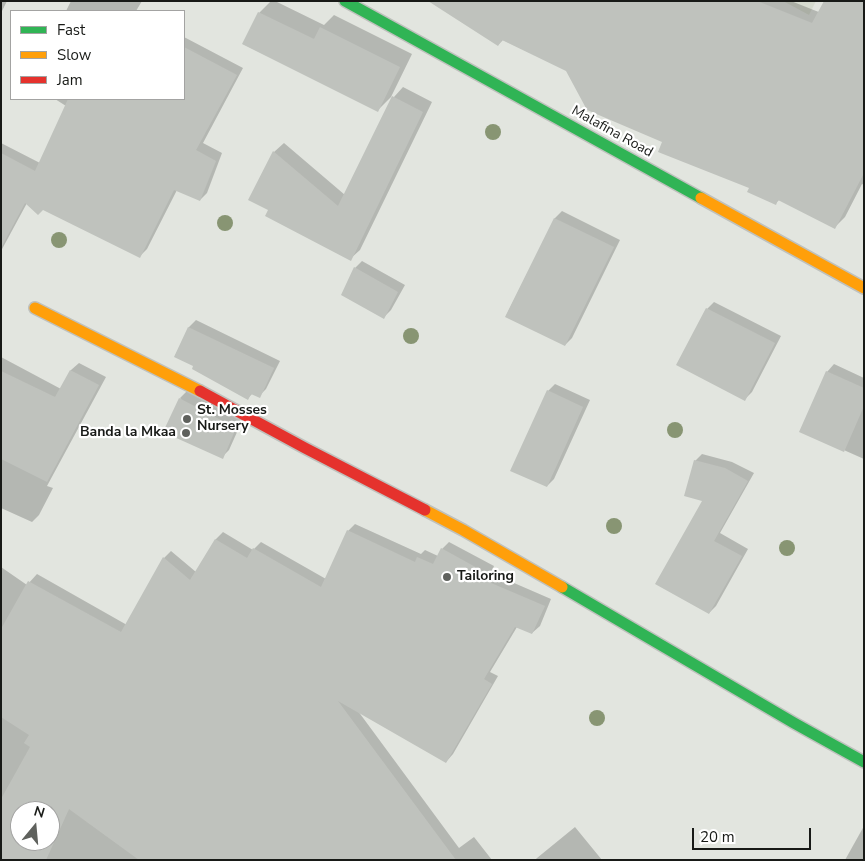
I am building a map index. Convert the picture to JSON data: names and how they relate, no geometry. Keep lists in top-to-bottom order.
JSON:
{
  "streets": {
    "street": ["Malafina Road"]
  },
  "places": ["St. Mosses Nursery", "Banda la Mkaa", "Tailoring"],
  "legend": ["Fast", "Slow", "Jam"],
  "scale_bar": "20 m",
  "north": "top"
}
